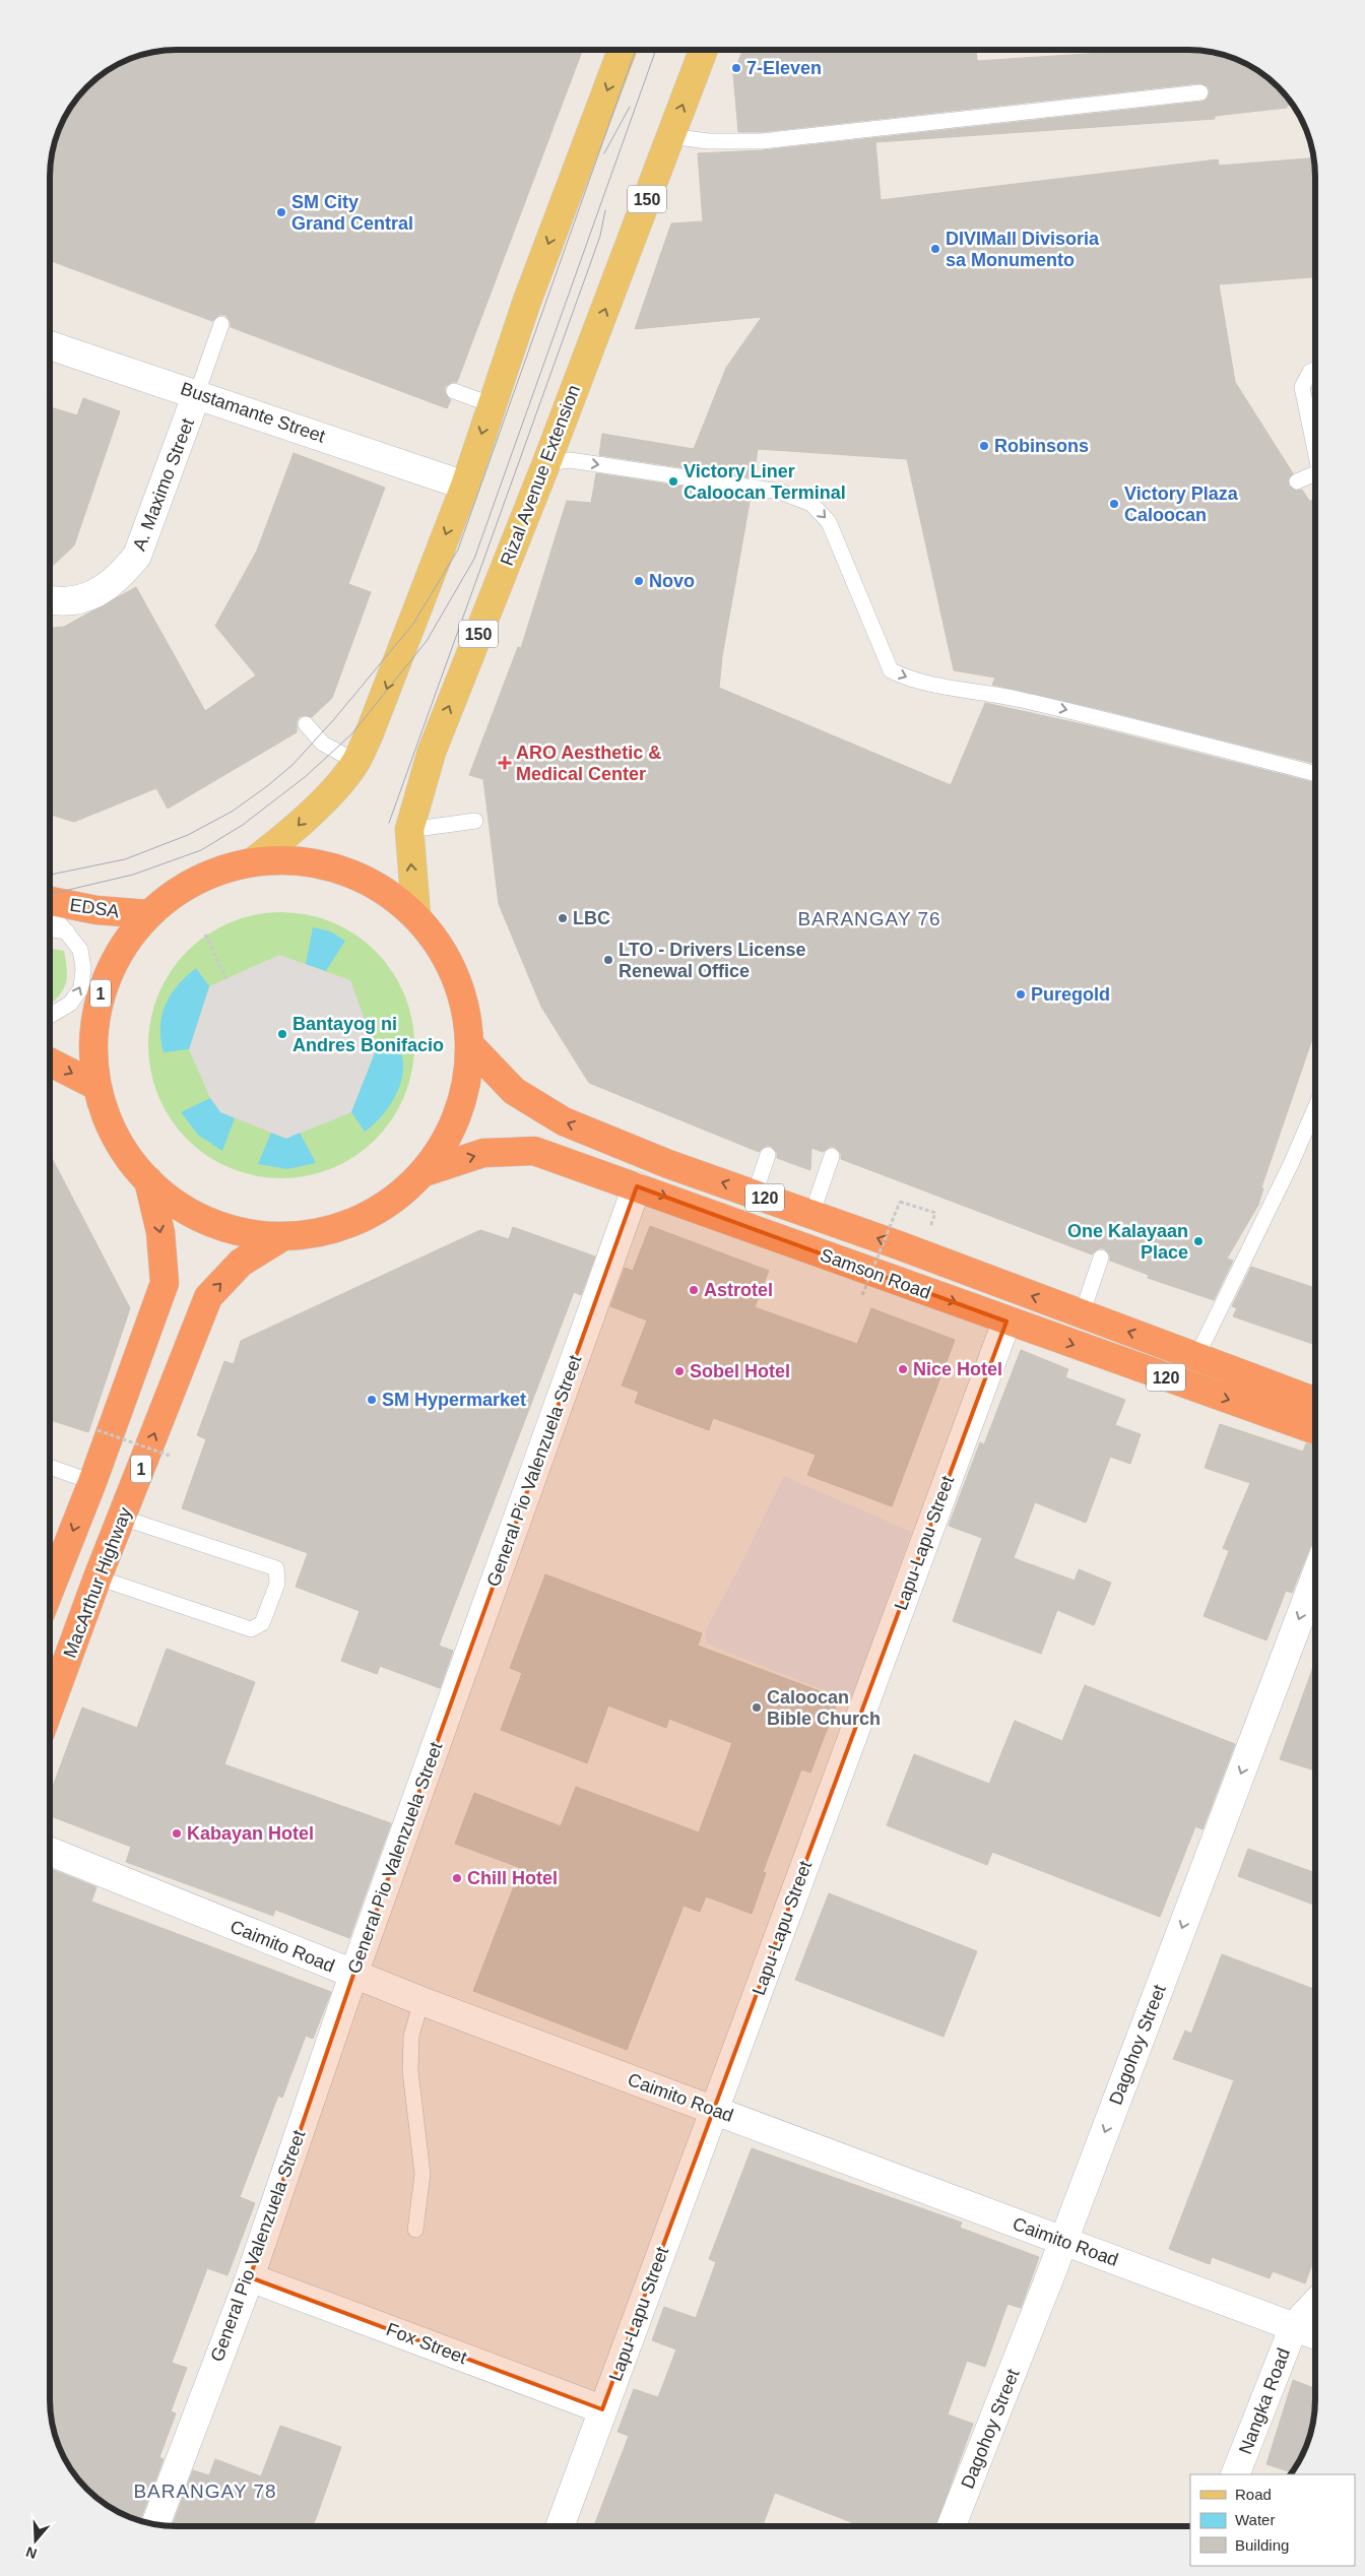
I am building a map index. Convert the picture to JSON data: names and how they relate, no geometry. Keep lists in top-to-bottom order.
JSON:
{
  "streets": {
    "highway": [
      "EDSA",
      "1",
      "120",
      "Samson Road",
      "MacArthur Highway"
    ],
    "main road": ["150", "Rizal Avenue Extension"],
    "street": [
      "Bustamante Street",
      "A. Maximo Street",
      "General Pio Valenzuela Street",
      "Lapu-Lapu Street",
      "Caimito Road",
      "Dagohoy Street",
      "Fox Street",
      "Nangka Road"
    ]
  },
  "crossings": [
    ["Bustamante Street", "A. Maximo Street"],
    ["Rizal Avenue Extension", "1"],
    ["EDSA", "1"],
    ["1", "Samson Road"],
    ["1", "MacArthur Highway"],
    ["Samson Road", "General Pio Valenzuela Street"],
    ["Samson Road", "Lapu-Lapu Street"],
    ["General Pio Valenzuela Street", "Caimito Road"],
    ["General Pio Valenzuela Street", "Fox Street"],
    ["Lapu-Lapu Street", "Caimito Road"],
    ["Lapu-Lapu Street", "Fox Street"],
    ["Caimito Road", "Dagohoy Street"],
    ["Caimito Road", "Nangka Road"]
  ],
  "one_way": ["Dagohoy Street"],
  "districts": ["BARANGAY 76", "BARANGAY 78"],
  "places": {
    "other": [
      "7-Eleven",
      "SM City Grand Central",
      "DIVIMall Divisoria sa Monumento",
      "Robinsons",
      "Victory Liner Caloocan Terminal",
      "Victory Plaza Caloocan",
      "Novo",
      "LBC",
      "LTO - Drivers License Renewal Office",
      "Puregold",
      "Bantayog ni Andres Bonifacio",
      "One Kalayaan Place",
      "Astrotel",
      "Nice Hotel",
      "Sobel Hotel",
      "SM Hypermarket",
      "Caloocan Bible Church",
      "Kabayan Hotel",
      "Chill Hotel"
    ],
    "health": ["ARO Aesthetic & Medical Center"]
  },
  "legend": ["Road", "Water", "Building"],
  "north": "bottom"
}
